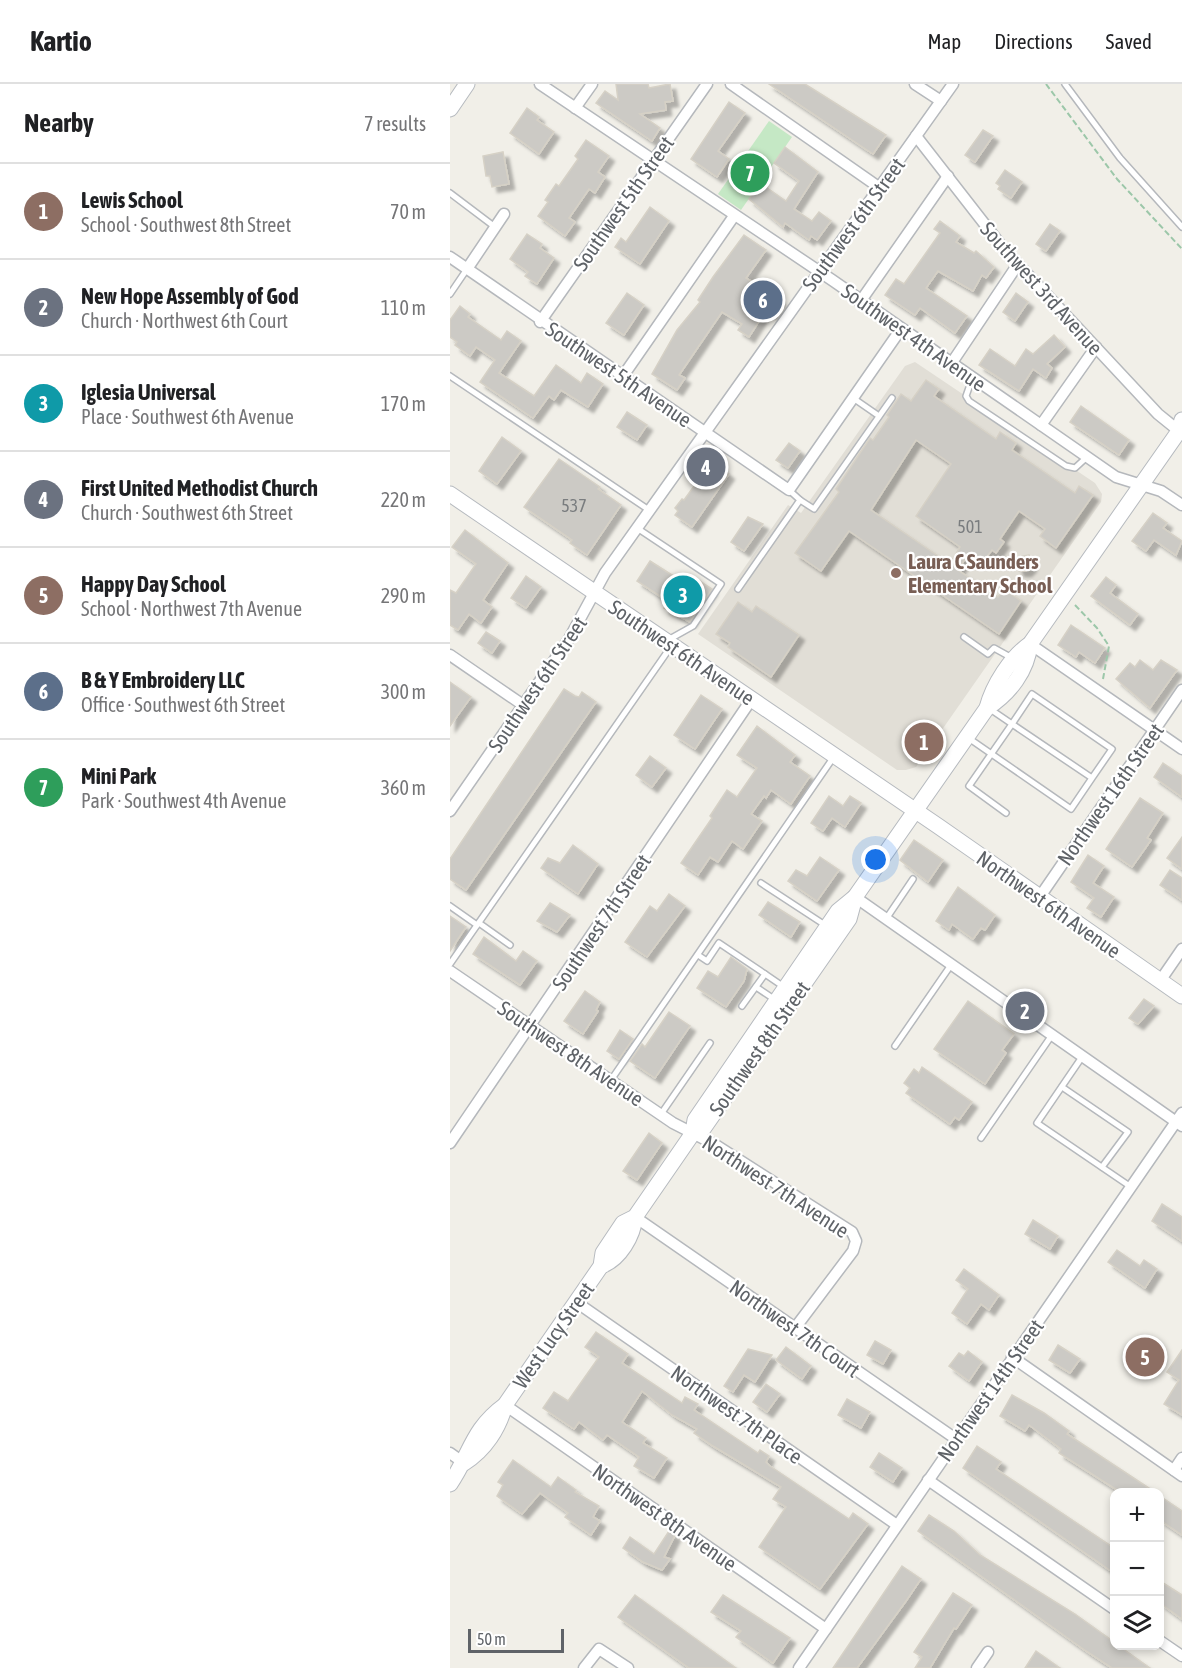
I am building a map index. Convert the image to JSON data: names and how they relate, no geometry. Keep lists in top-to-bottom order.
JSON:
{
  "streets": {
    "street": [
      "Southwest 5th Street",
      "Southwest 6th Street",
      "Southwest 3rd Avenue",
      "Southwest 4th Avenue",
      "Southwest 5th Avenue",
      "Southwest 6th Avenue",
      "Northwest 16th Street",
      "Northwest 6th Avenue",
      "Southwest 7th Street",
      "Southwest 8th Street",
      "Southwest 8th Avenue",
      "Northwest 7th Avenue",
      "Northwest 7th Court",
      "West Lucy Street",
      "Northwest 14th Street",
      "Northwest 7th Place",
      "Northwest 8th Avenue"
    ]
  },
  "crossings": [
    ["Southwest 5th Street", "Southwest 4th Avenue"],
    ["Southwest 5th Street", "Southwest 5th Avenue"],
    ["Southwest 6th Street", "Southwest 3rd Avenue"],
    ["Southwest 6th Street", "Southwest 4th Avenue"],
    ["Southwest 6th Street", "Southwest 5th Avenue"],
    ["Southwest 6th Street", "Southwest 6th Avenue"],
    ["Southwest 4th Avenue", "Southwest 8th Street"],
    ["Southwest 6th Avenue", "Northwest 6th Avenue"],
    ["Southwest 6th Avenue", "Southwest 7th Street"],
    ["Southwest 6th Avenue", "Southwest 8th Street"],
    ["Northwest 16th Street", "Northwest 6th Avenue"],
    ["Northwest 6th Avenue", "Southwest 8th Street"],
    ["Southwest 7th Street", "Southwest 8th Avenue"],
    ["Southwest 8th Street", "Southwest 8th Avenue"],
    ["Southwest 8th Street", "Northwest 7th Avenue"],
    ["Southwest 8th Street", "West Lucy Street"],
    ["Southwest 8th Avenue", "Northwest 7th Avenue"],
    ["Southwest 8th Avenue", "West Lucy Street"],
    ["Northwest 7th Avenue", "Northwest 7th Court"],
    ["Northwest 7th Avenue", "West Lucy Street"],
    ["Northwest 7th Court", "West Lucy Street"],
    ["Northwest 7th Court", "Northwest 14th Street"],
    ["West Lucy Street", "Northwest 7th Place"],
    ["West Lucy Street", "Northwest 8th Avenue"],
    ["Northwest 14th Street", "Northwest 7th Place"],
    ["Northwest 14th Street", "Northwest 8th Avenue"]
  ],
  "places": ["Laura C Saunders Elementary School"],
  "house_numbers": ["537", "501"],
  "scale_bar": "50 m",
  "page": {
    "header": "Kartio",
    "nav": ["Map", "Directions", "Saved"],
    "heading": ["Nearby", "7 results"],
    "pins": [
      "7",
      "6",
      "4",
      "3",
      "1",
      "2",
      "5"
    ],
    "list": [
      {
        "mark": "1",
        "name": "Lewis School",
        "note": "School · Southwest 8th Street",
        "value": "70 m"
      },
      {
        "mark": "2",
        "name": "New Hope Assembly of God",
        "note": "Church · Northwest 6th Court",
        "value": "110 m"
      },
      {
        "mark": "3",
        "name": "Iglesia Universal",
        "note": "Place · Southwest 6th Avenue",
        "value": "170 m"
      },
      {
        "mark": "4",
        "name": "First United Methodist Church",
        "note": "Church · Southwest 6th Street",
        "value": "220 m"
      },
      {
        "mark": "5",
        "name": "Happy Day School",
        "note": "School · Northwest 7th Avenue",
        "value": "290 m"
      },
      {
        "mark": "6",
        "name": "B & Y Embroidery LLC",
        "note": "Office · Southwest 6th Street",
        "value": "300 m"
      },
      {
        "mark": "7",
        "name": "Mini Park",
        "note": "Park · Southwest 4th Avenue",
        "value": "360 m"
      }
    ],
    "map_buttons": ["+", "−"],
    "scale": "50 m"
  }
}
